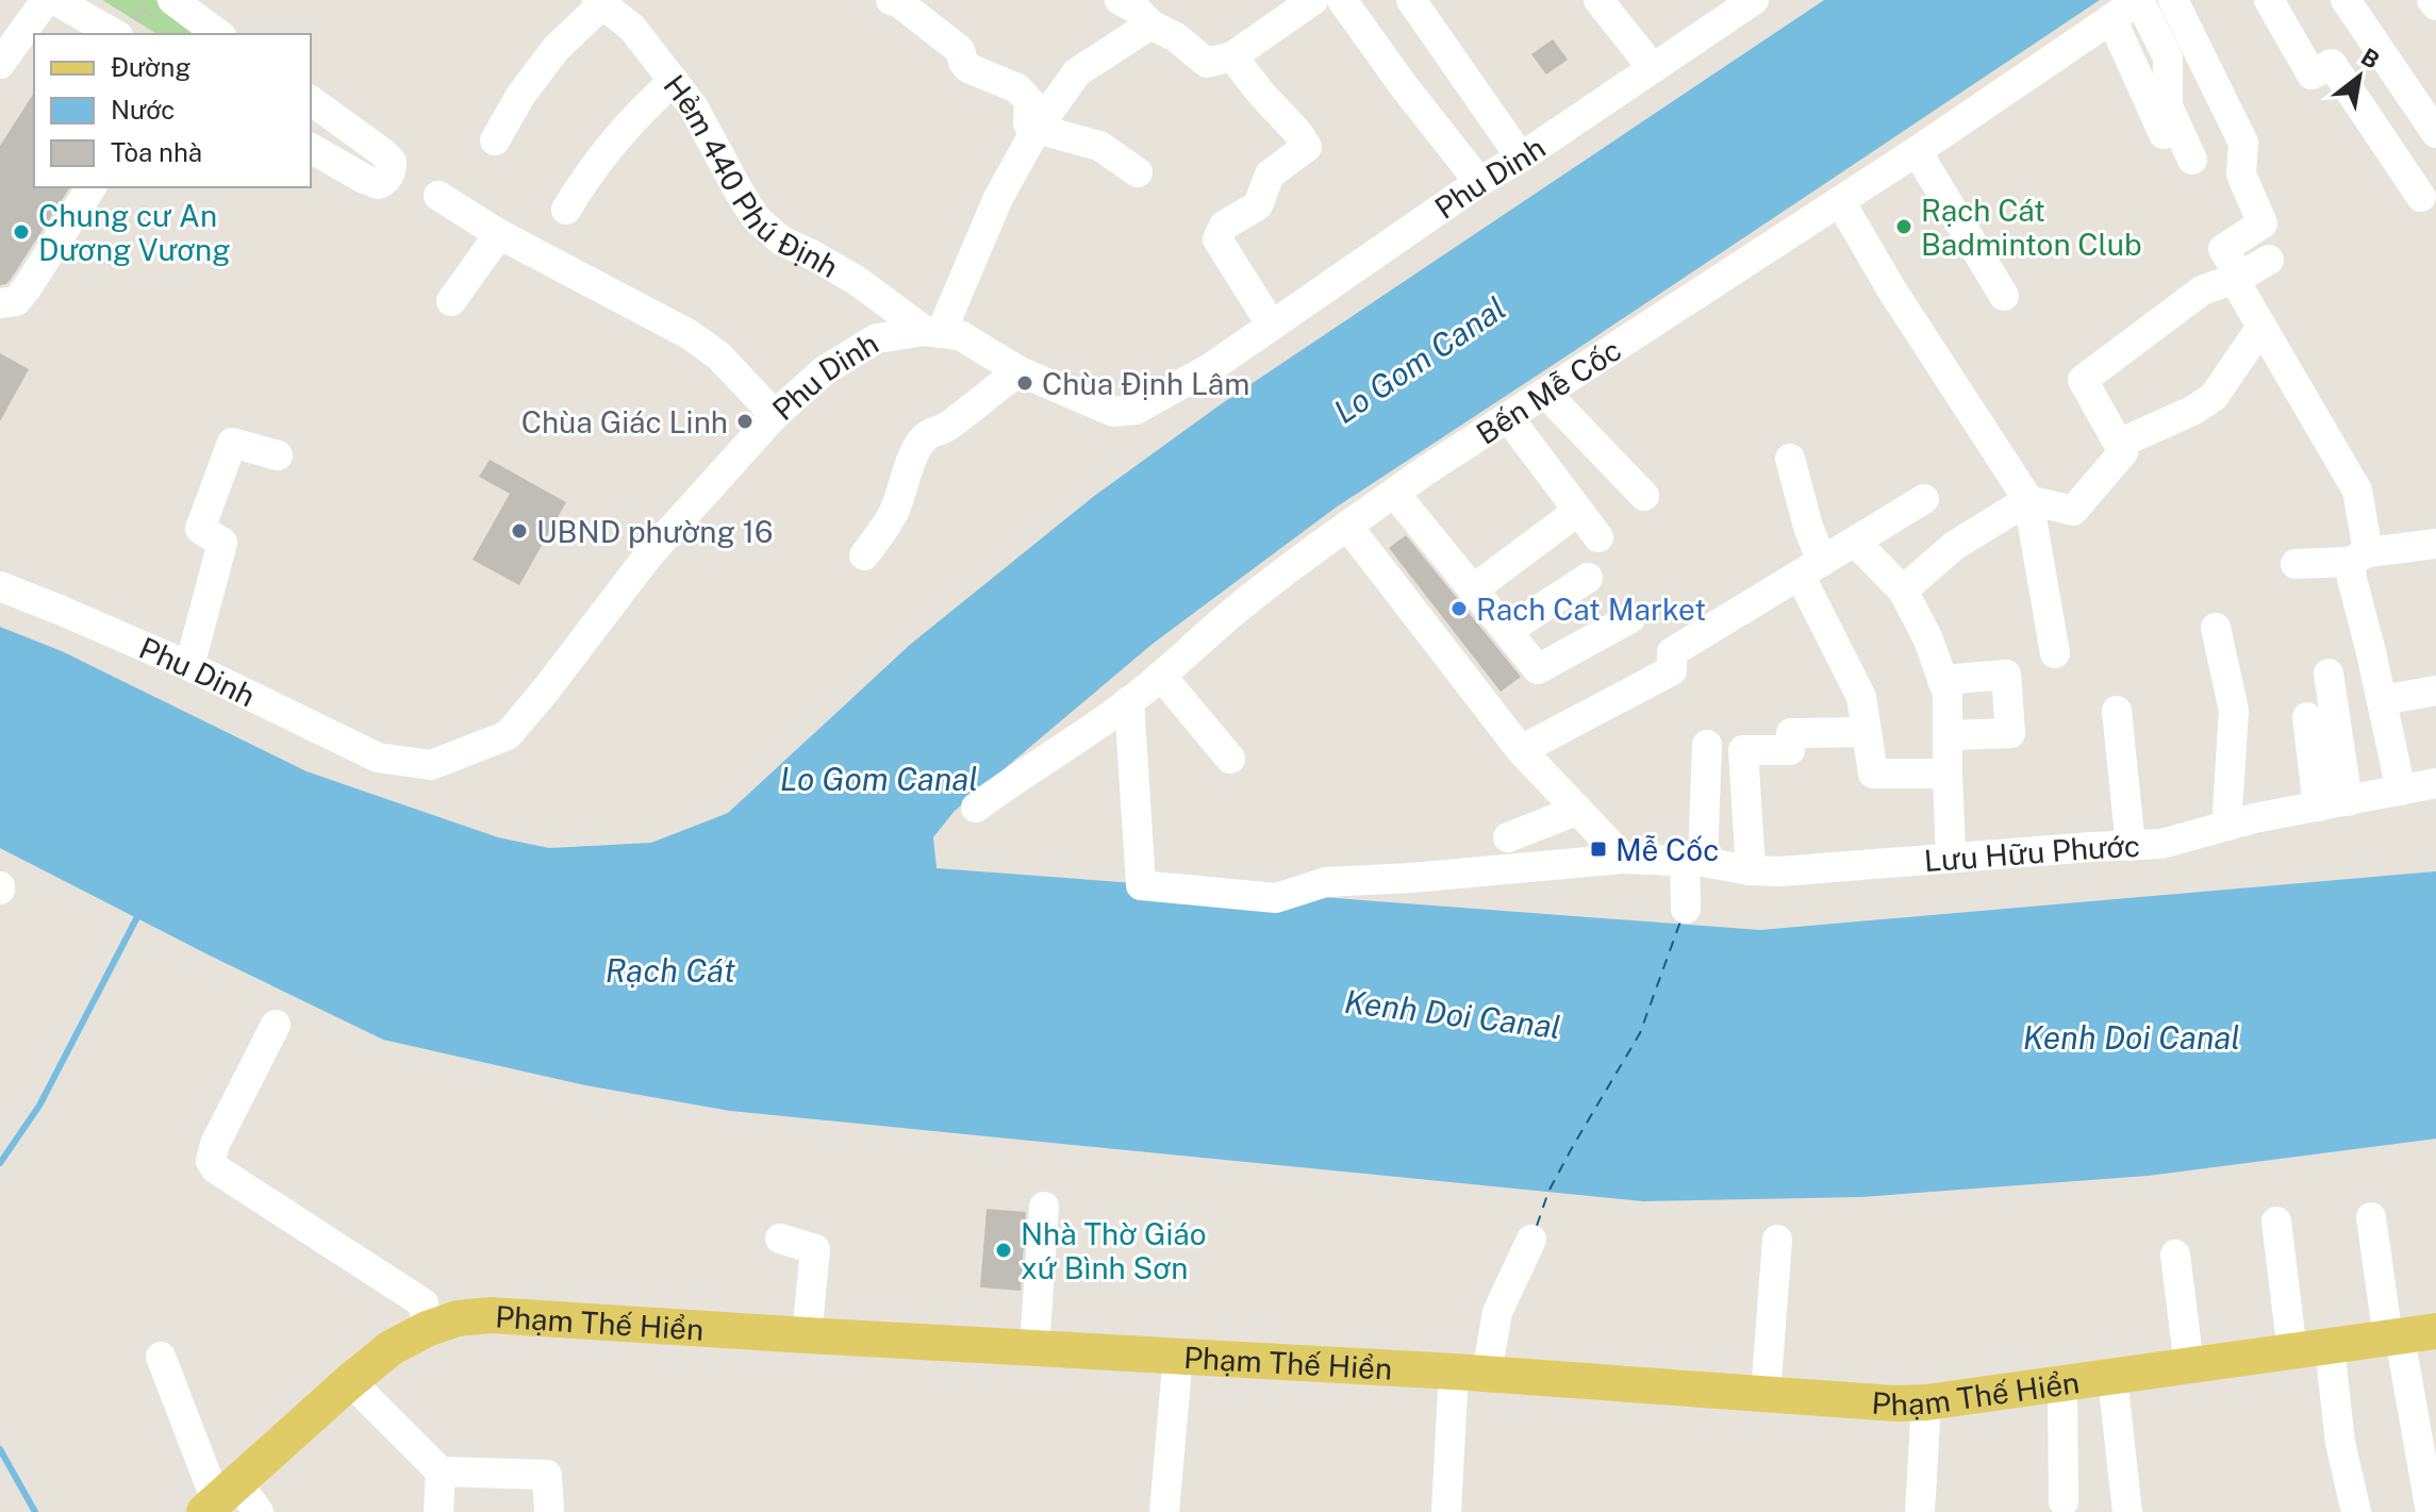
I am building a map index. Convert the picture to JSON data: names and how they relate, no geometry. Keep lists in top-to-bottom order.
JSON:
{
  "streets": {
    "main road": ["Phạm Thế Hiển"],
    "street": [
      "Hẻm 440 Phú Định",
      "Phu Dinh",
      "Bến Mễ Cốc",
      "Lưu Hữu Phước"
    ]
  },
  "crossings": [
    ["Hẻm 440 Phú Định", "Phu Dinh"],
    ["Bến Mễ Cốc", "Lưu Hữu Phước"]
  ],
  "water": ["Lo Gom Canal", "Rạch Cát", "Kenh Doi Canal"],
  "places": {
    "other": [
      "Rạch Cát Badminton Club",
      "Chung cư An Dương Vương",
      "Chùa Định Lâm",
      "Chùa Giác Linh",
      "UBND phường 16",
      "Rach Cat Market",
      "Nhà Thờ Giáo xứ Bình Sơn"
    ],
    "transit": ["Mễ Cốc"]
  },
  "legend": ["Đường", "Nước", "Tòa nhà"],
  "north": "top right"
}
